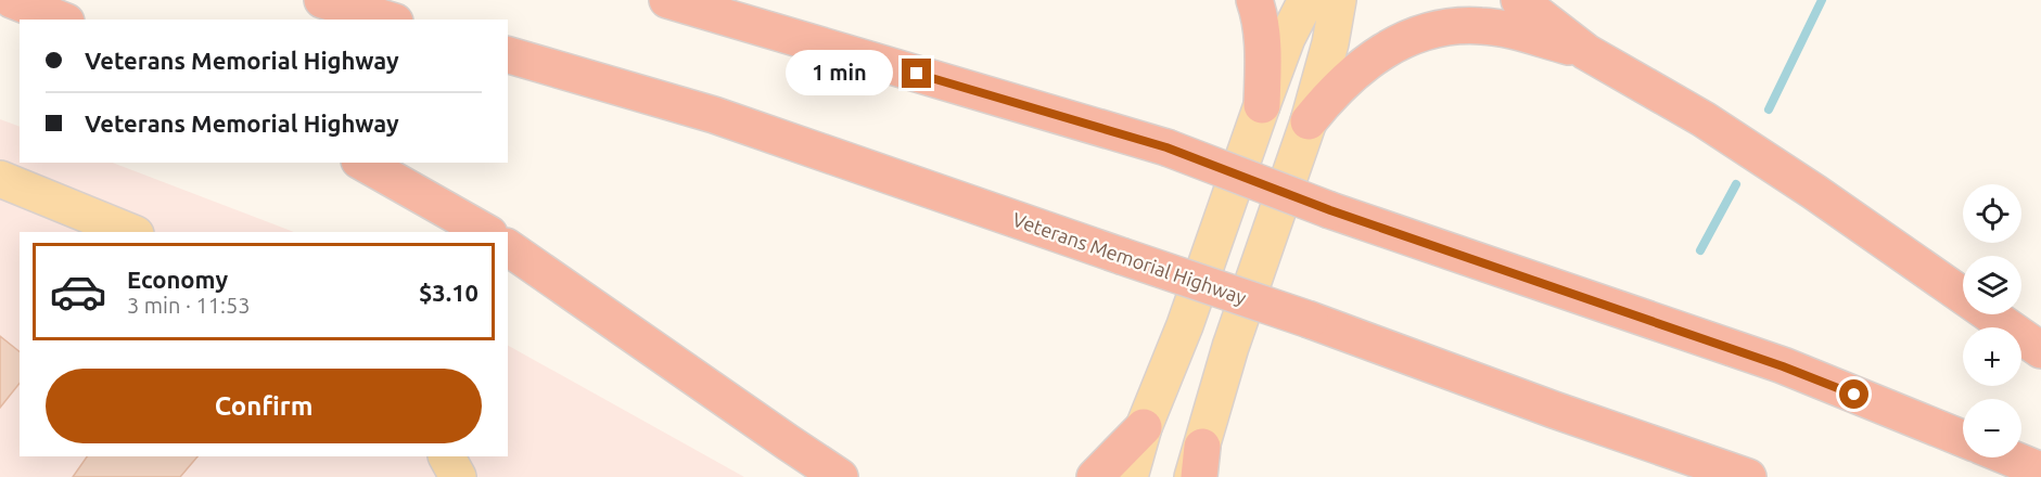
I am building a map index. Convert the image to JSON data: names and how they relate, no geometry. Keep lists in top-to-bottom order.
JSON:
{
  "streets": {
    "highway": ["Veterans Memorial Highway"]
  },
  "page": {
    "banner": ["Veterans Memorial Highway", "Veterans Memorial Highway"],
    "bubble": "1 min",
    "map_buttons": ["+", "−"],
    "list": [
      {
        "name": "Economy",
        "note": "3 min · 11:53",
        "value": "$3.10"
      }
    ],
    "buttons": "Confirm"
  }
}
